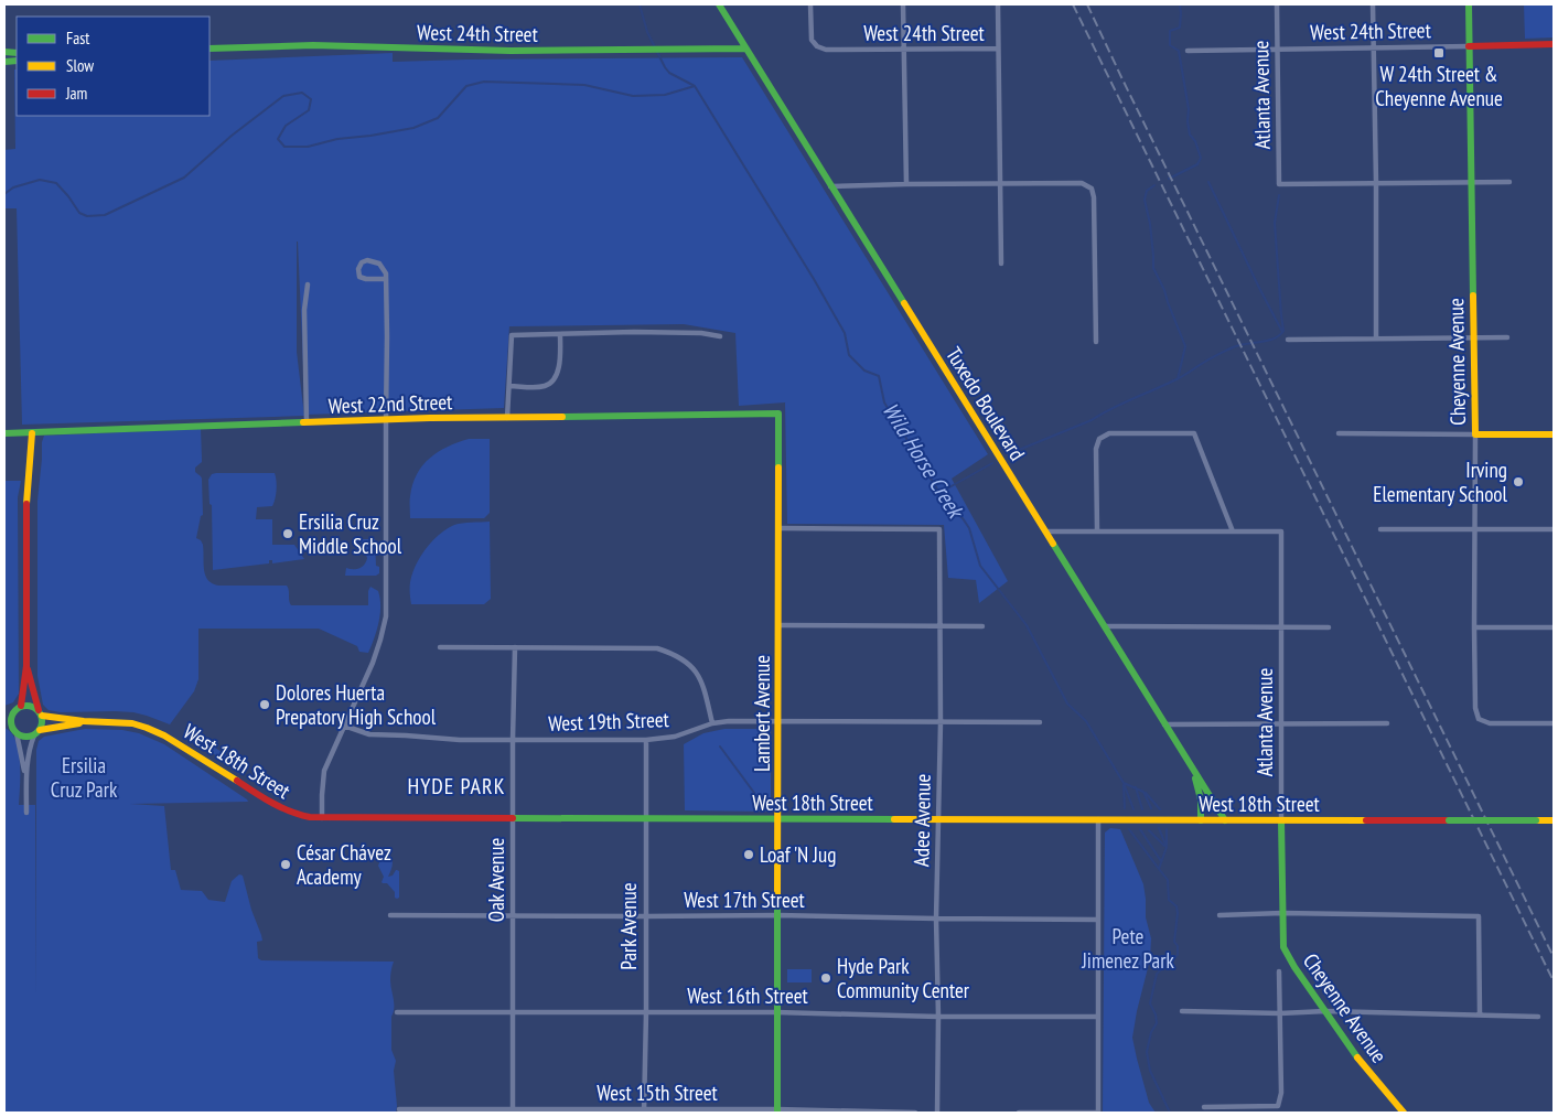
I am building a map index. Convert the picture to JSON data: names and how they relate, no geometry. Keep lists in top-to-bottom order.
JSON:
{
  "streets": {
    "street": [
      "West 24th Street",
      "Atlanta Avenue",
      "Cheyenne Avenue",
      "West 22nd Street",
      "Tuxedo Boulevard",
      "Lambert Avenue",
      "West 19th Street",
      "West 18th Street",
      "Adee Avenue",
      "Oak Avenue",
      "West 17th Street",
      "Park Avenue",
      "West 16th Street",
      "West 15th Street"
    ]
  },
  "crossings": [
    ["West 24th Street", "Atlanta Avenue"],
    ["West 24th Street", "Cheyenne Avenue"],
    ["West 24th Street", "Tuxedo Boulevard"],
    ["Atlanta Avenue", "Cheyenne Avenue"],
    ["Atlanta Avenue", "West 18th Street"],
    ["West 22nd Street", "Lambert Avenue"],
    ["Tuxedo Boulevard", "West 18th Street"],
    ["Lambert Avenue", "West 19th Street"],
    ["Lambert Avenue", "West 18th Street"],
    ["Lambert Avenue", "Adee Avenue"],
    ["Lambert Avenue", "West 17th Street"],
    ["Lambert Avenue", "West 16th Street"],
    ["Lambert Avenue", "West 15th Street"],
    ["West 19th Street", "Adee Avenue"],
    ["West 19th Street", "Oak Avenue"],
    ["West 19th Street", "Park Avenue"],
    ["West 18th Street", "Adee Avenue"],
    ["West 18th Street", "Oak Avenue"],
    ["West 18th Street", "Park Avenue"],
    ["Adee Avenue", "West 17th Street"],
    ["Adee Avenue", "West 16th Street"],
    ["Oak Avenue", "West 17th Street"],
    ["Oak Avenue", "West 16th Street"],
    ["Oak Avenue", "West 15th Street"],
    ["West 17th Street", "Park Avenue"],
    ["Park Avenue", "West 16th Street"],
    ["Park Avenue", "West 15th Street"]
  ],
  "districts": ["HYDE PARK"],
  "water": ["Wild Horse Creek"],
  "parks": ["Ersilia Cruz Park", "Pete Jimenez Park"],
  "places": {
    "transit": ["W 24th Street & Cheyenne Avenue"],
    "other": [
      "Irving Elementary School",
      "Ersilia Cruz Middle School",
      "Dolores Huerta Prepatory High School",
      "Loaf 'N Jug",
      "César Chávez Academy",
      "Hyde Park Community Center"
    ]
  },
  "legend": ["Fast", "Slow", "Jam"]
}
